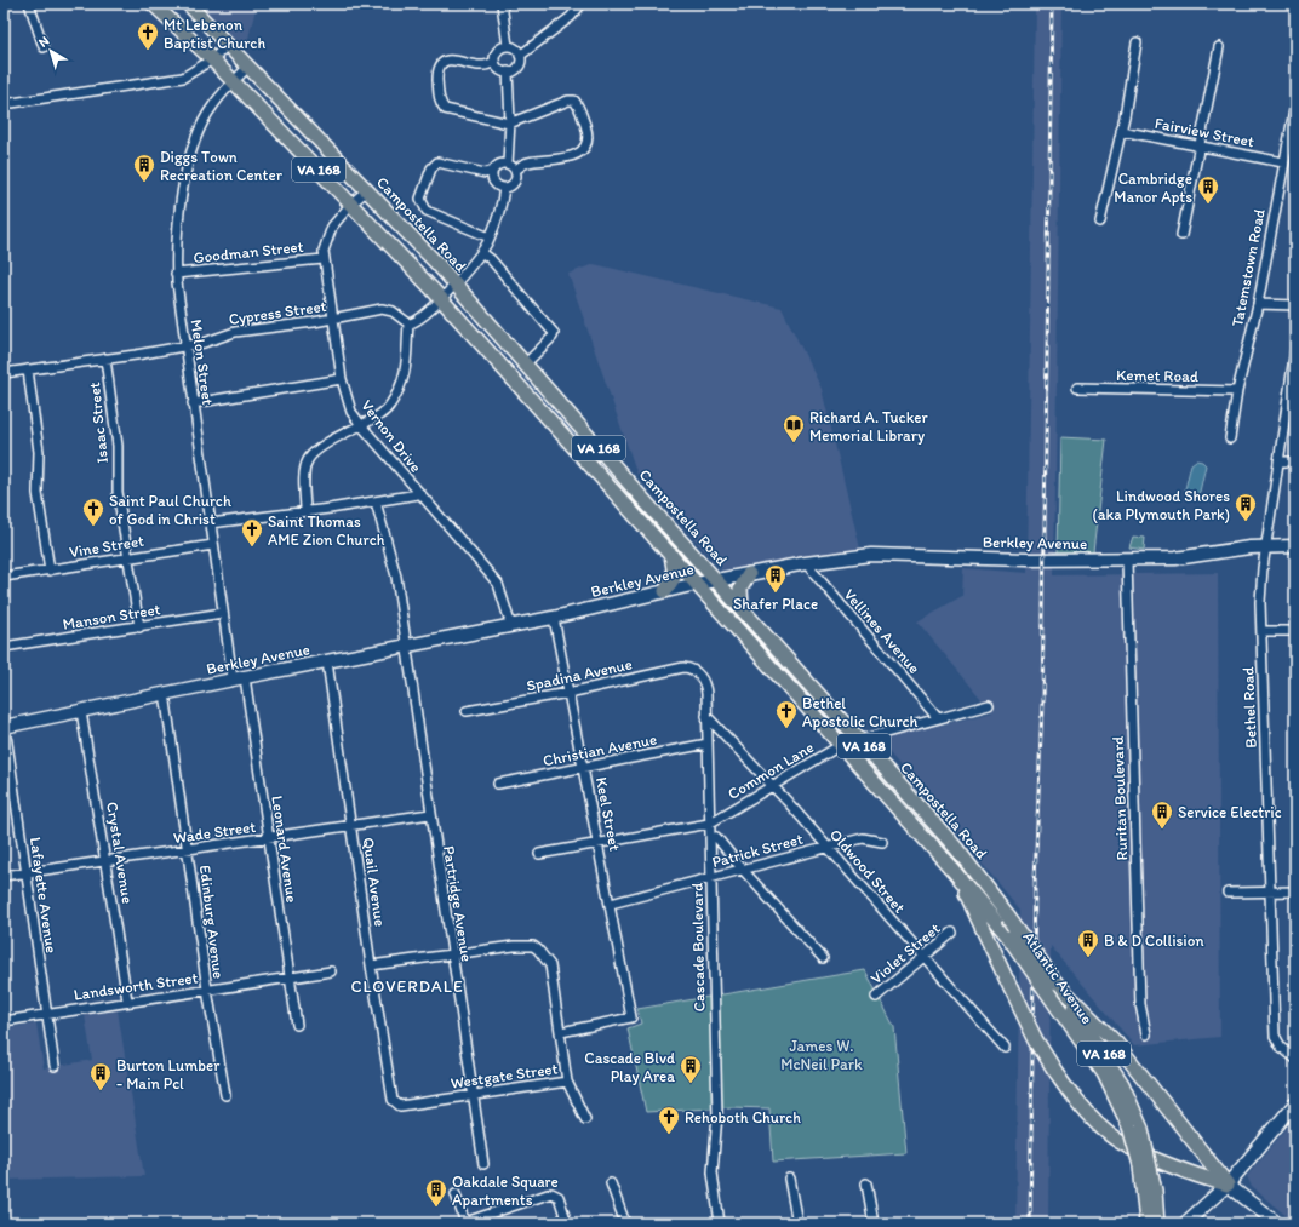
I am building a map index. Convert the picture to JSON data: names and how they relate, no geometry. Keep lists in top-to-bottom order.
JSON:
{
  "streets": {
    "main road": ["VA 168", "Campostella Road", "Atlantic Avenue"],
    "street": [
      "Fairview Street",
      "Goodman Street",
      "Tatemstown Road",
      "Cypress Street",
      "Melon Street",
      "Kemet Road",
      "Isaac Street",
      "Vernon Drive",
      "Berkley Avenue",
      "Vine Street",
      "Manson Street",
      "Vellines Avenue",
      "Spadina Avenue",
      "Bethel Road",
      "Christian Avenue",
      "Common Lane",
      "Ruritan Boulevard",
      "Keel Street",
      "Wade Street",
      "Leonard Avenue",
      "Patrick Street",
      "Crystal Avenue",
      "Oldwood Street",
      "Quail Avenue",
      "Lafayette Avenue",
      "Partridge Avenue",
      "Edinburg Avenue",
      "Cascade Boulevard",
      "Violet Street",
      "Landsworth Street",
      "Westgate Street"
    ]
  },
  "crossings": [
    ["Fairview Street", "Tatemstown Road"],
    ["Campostella Road", "Melon Street"],
    ["Campostella Road", "Vernon Drive"],
    ["Campostella Road", "Berkley Avenue"],
    ["Campostella Road", "Common Lane"],
    ["Campostella Road", "Atlantic Avenue"],
    ["Goodman Street", "Melon Street"],
    ["Goodman Street", "Vernon Drive"],
    ["Tatemstown Road", "Kemet Road"],
    ["Cypress Street", "Melon Street"],
    ["Cypress Street", "Isaac Street"],
    ["Cypress Street", "Vernon Drive"],
    ["Melon Street", "Berkley Avenue"],
    ["Melon Street", "Vine Street"],
    ["Melon Street", "Manson Street"],
    ["Melon Street", "Leonard Avenue"],
    ["Isaac Street", "Vine Street"],
    ["Isaac Street", "Manson Street"],
    ["Vernon Drive", "Berkley Avenue"],
    ["Berkley Avenue", "Vellines Avenue"],
    ["Berkley Avenue", "Bethel Road"],
    ["Berkley Avenue", "Ruritan Boulevard"],
    ["Berkley Avenue", "Keel Street"],
    ["Berkley Avenue", "Leonard Avenue"],
    ["Berkley Avenue", "Crystal Avenue"],
    ["Berkley Avenue", "Quail Avenue"],
    ["Berkley Avenue", "Lafayette Avenue"],
    ["Berkley Avenue", "Partridge Avenue"],
    ["Berkley Avenue", "Edinburg Avenue"],
    ["Vellines Avenue", "Common Lane"],
    ["Spadina Avenue", "Keel Street"],
    ["Spadina Avenue", "Cascade Boulevard"],
    ["Christian Avenue", "Keel Street"],
    ["Christian Avenue", "Cascade Boulevard"],
    ["Common Lane", "Keel Street"],
    ["Common Lane", "Oldwood Street"],
    ["Common Lane", "Cascade Boulevard"],
    ["Keel Street", "Patrick Street"],
    ["Keel Street", "Westgate Street"],
    ["Wade Street", "Leonard Avenue"],
    ["Wade Street", "Crystal Avenue"],
    ["Wade Street", "Quail Avenue"],
    ["Wade Street", "Lafayette Avenue"],
    ["Wade Street", "Partridge Avenue"],
    ["Wade Street", "Edinburg Avenue"],
    ["Leonard Avenue", "Landsworth Street"],
    ["Patrick Street", "Oldwood Street"],
    ["Patrick Street", "Cascade Boulevard"],
    ["Crystal Avenue", "Landsworth Street"],
    ["Oldwood Street", "Cascade Boulevard"],
    ["Oldwood Street", "Violet Street"],
    ["Quail Avenue", "Westgate Street"],
    ["Lafayette Avenue", "Landsworth Street"],
    ["Partridge Avenue", "Westgate Street"],
    ["Edinburg Avenue", "Landsworth Street"]
  ],
  "districts": ["CLOVERDALE"],
  "parks": ["James W. McNeil Park"],
  "places": {
    "church": [
      "Mt Lebenon Baptist Church",
      "Saint Paul Church of God in Christ",
      "Saint Thomas AME Zion Church",
      "Bethel Apostolic Church",
      "Rehoboth Church"
    ],
    "building": [
      "Diggs Town Recreation Center",
      "Cambridge Manor Apts",
      "Lindwood Shores (aka Plymouth Park)",
      "Shafer Place",
      "Service Electric",
      "B & D Collision",
      "Cascade Blvd Play Area",
      "Burton Lumber - Main Pcl",
      "Oakdale Square Apartments"
    ],
    "library": ["Richard A. Tucker Memorial Library"]
  },
  "north": "top left"
}
